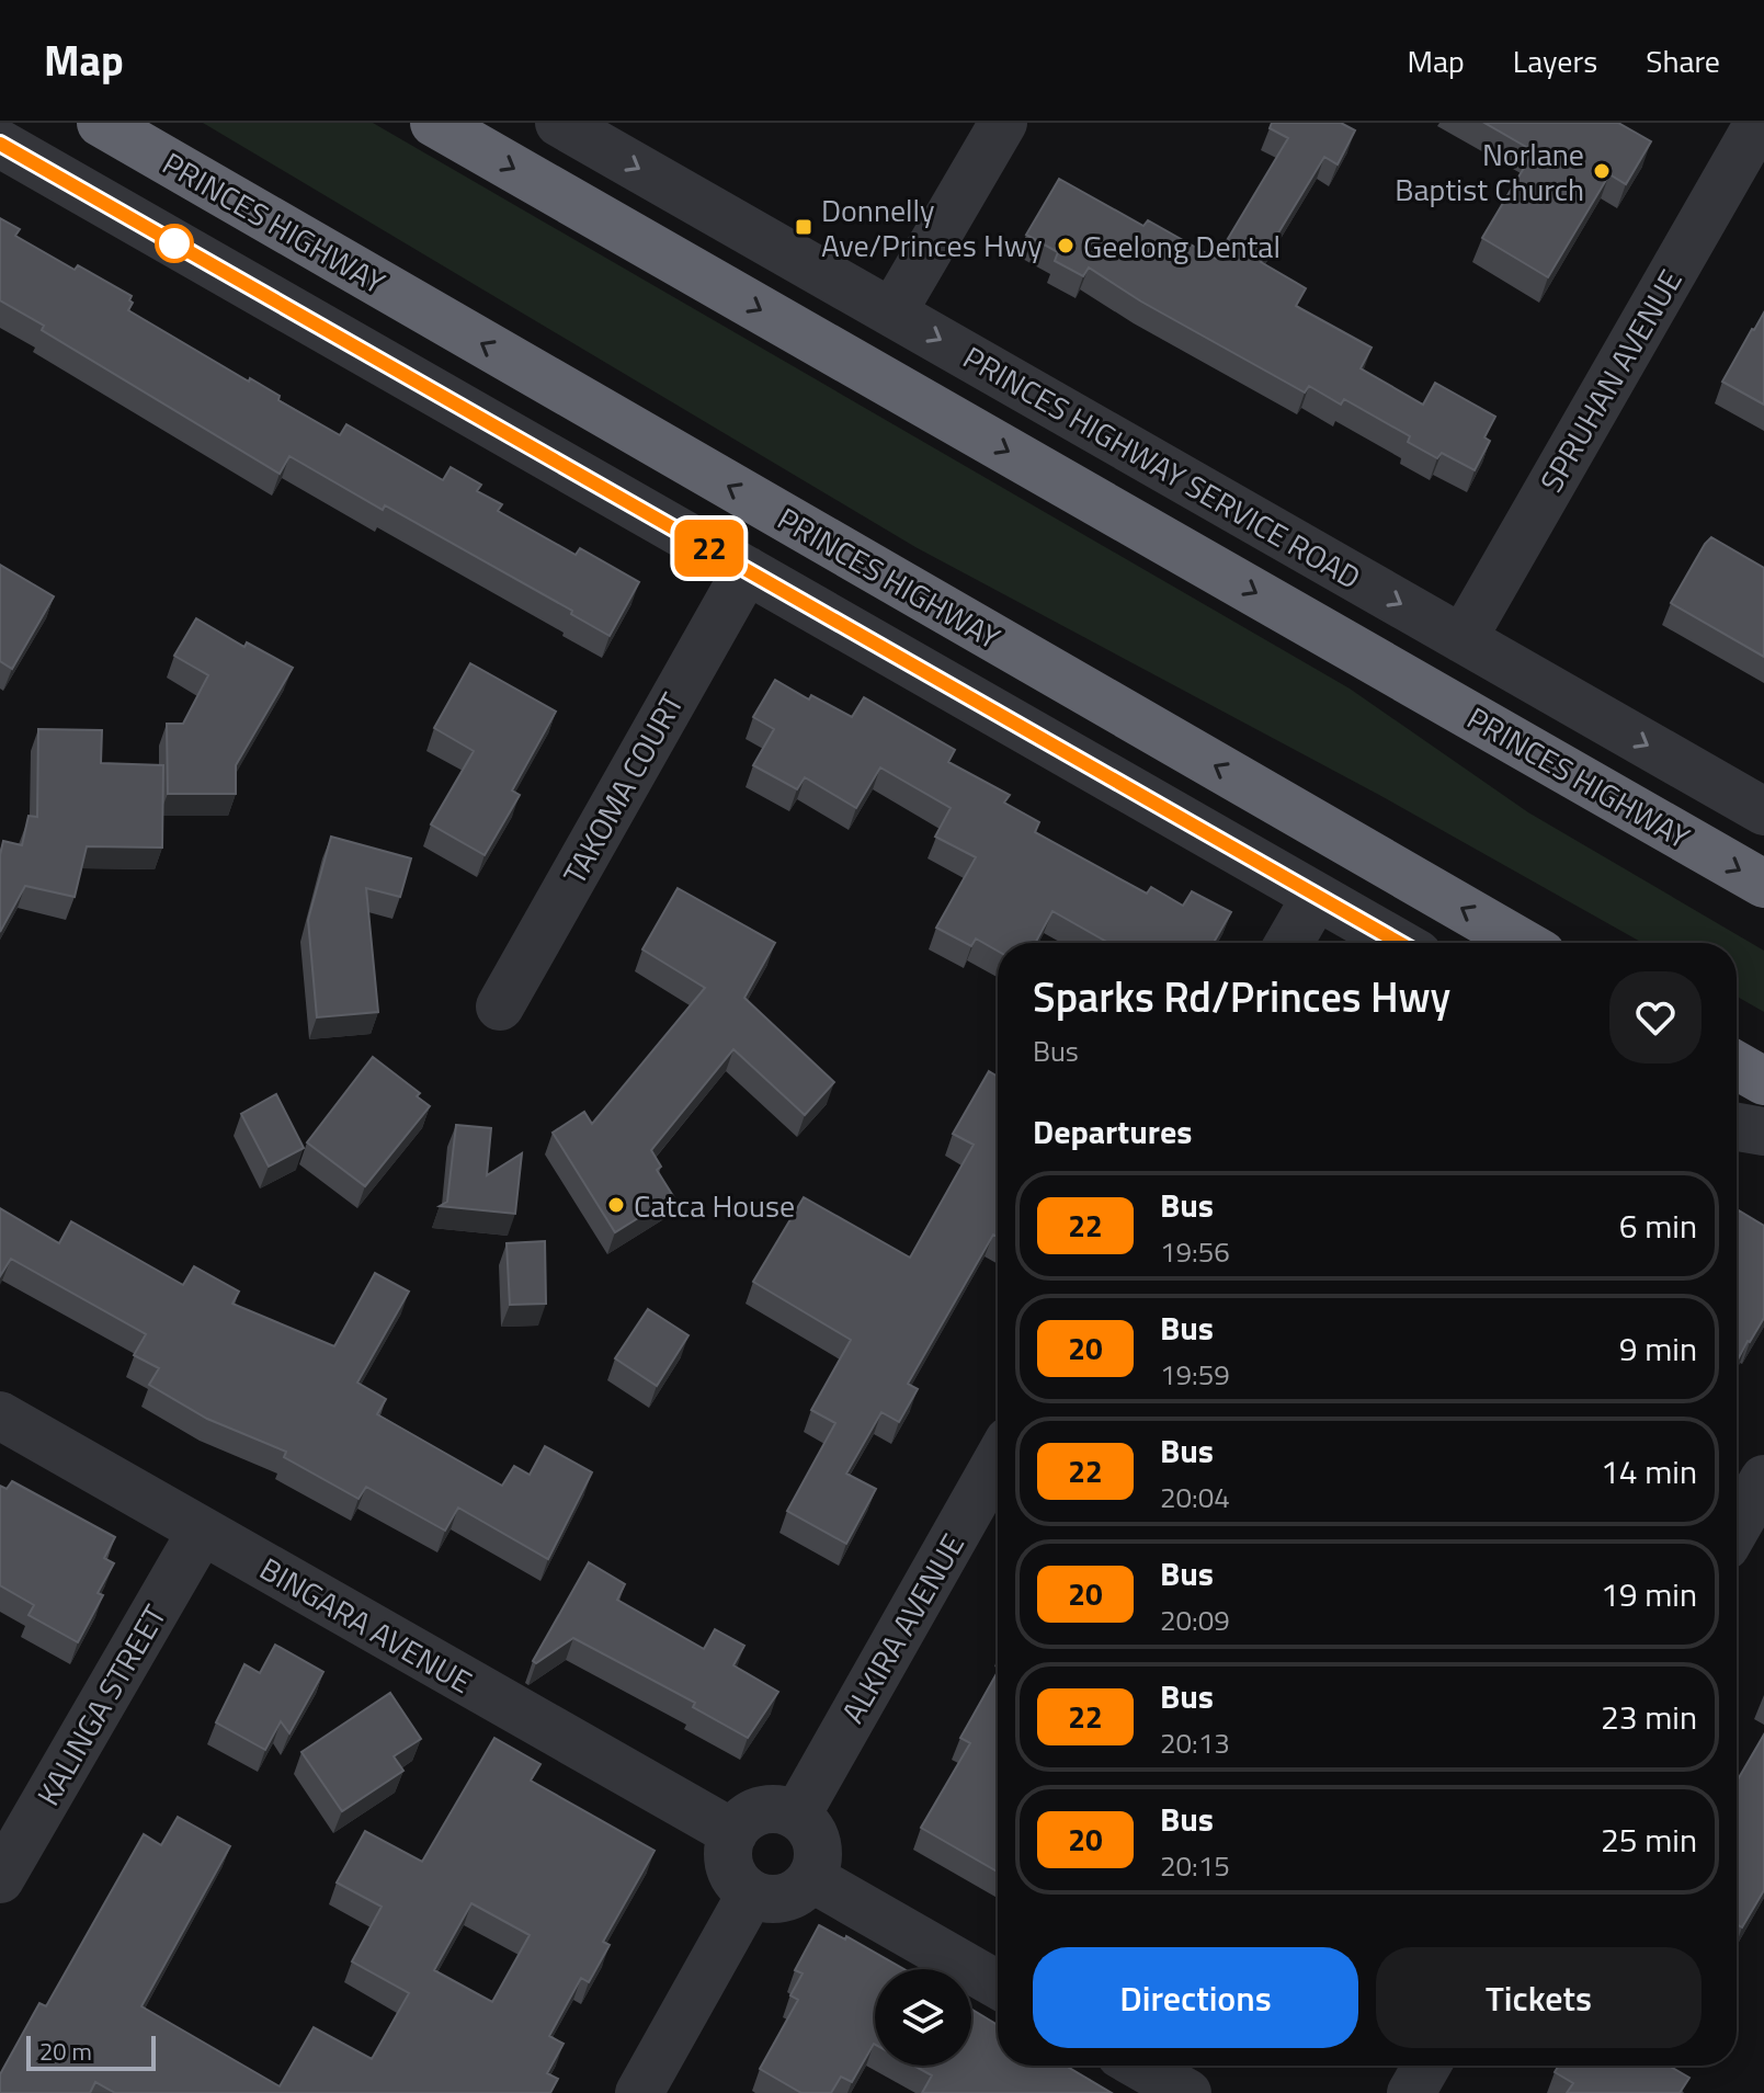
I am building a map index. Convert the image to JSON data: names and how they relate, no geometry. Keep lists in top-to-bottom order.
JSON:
{
  "streets": {
    "highway": ["PRINCES HIGHWAY"],
    "street": [
      "SPRUHAN AVENUE",
      "PRINCES HIGHWAY SERVICE ROAD",
      "TAKOMA COURT",
      "BINGARA AVENUE",
      "ALKIRA AVENUE",
      "KALINGA STREET"
    ]
  },
  "crossings": [
    ["SPRUHAN AVENUE", "PRINCES HIGHWAY SERVICE ROAD"],
    ["BINGARA AVENUE", "ALKIRA AVENUE"],
    ["BINGARA AVENUE", "KALINGA STREET"]
  ],
  "places": {
    "other": ["Norlane Baptist Church", "Geelong Dental", "Catca House"],
    "transit": ["Donnelly Ave/Princes Hwy"]
  },
  "lines": ["bus line 22"],
  "scale_bar": "20 m",
  "page": {
    "header": "Map",
    "nav": ["Map", "Layers", "Share"],
    "on_map": "22",
    "heading": [
      ["Sparks Rd/Princes Hwy", "Bus"],
      "Departures"
    ],
    "list": [
      {
        "mark": "22",
        "name": "Bus",
        "note": "19:56",
        "value": "6 min"
      },
      {
        "mark": "20",
        "name": "Bus",
        "note": "19:59",
        "value": "9 min"
      },
      {
        "mark": "22",
        "name": "Bus",
        "note": "20:04",
        "value": "14 min"
      },
      {
        "mark": "20",
        "name": "Bus",
        "note": "20:09",
        "value": "19 min"
      },
      {
        "mark": "22",
        "name": "Bus",
        "note": "20:13",
        "value": "23 min"
      },
      {
        "mark": "20",
        "name": "Bus",
        "note": "20:15",
        "value": "25 min"
      }
    ],
    "buttons": ["Directions", "Tickets"],
    "scale": "20 m"
  }
}
